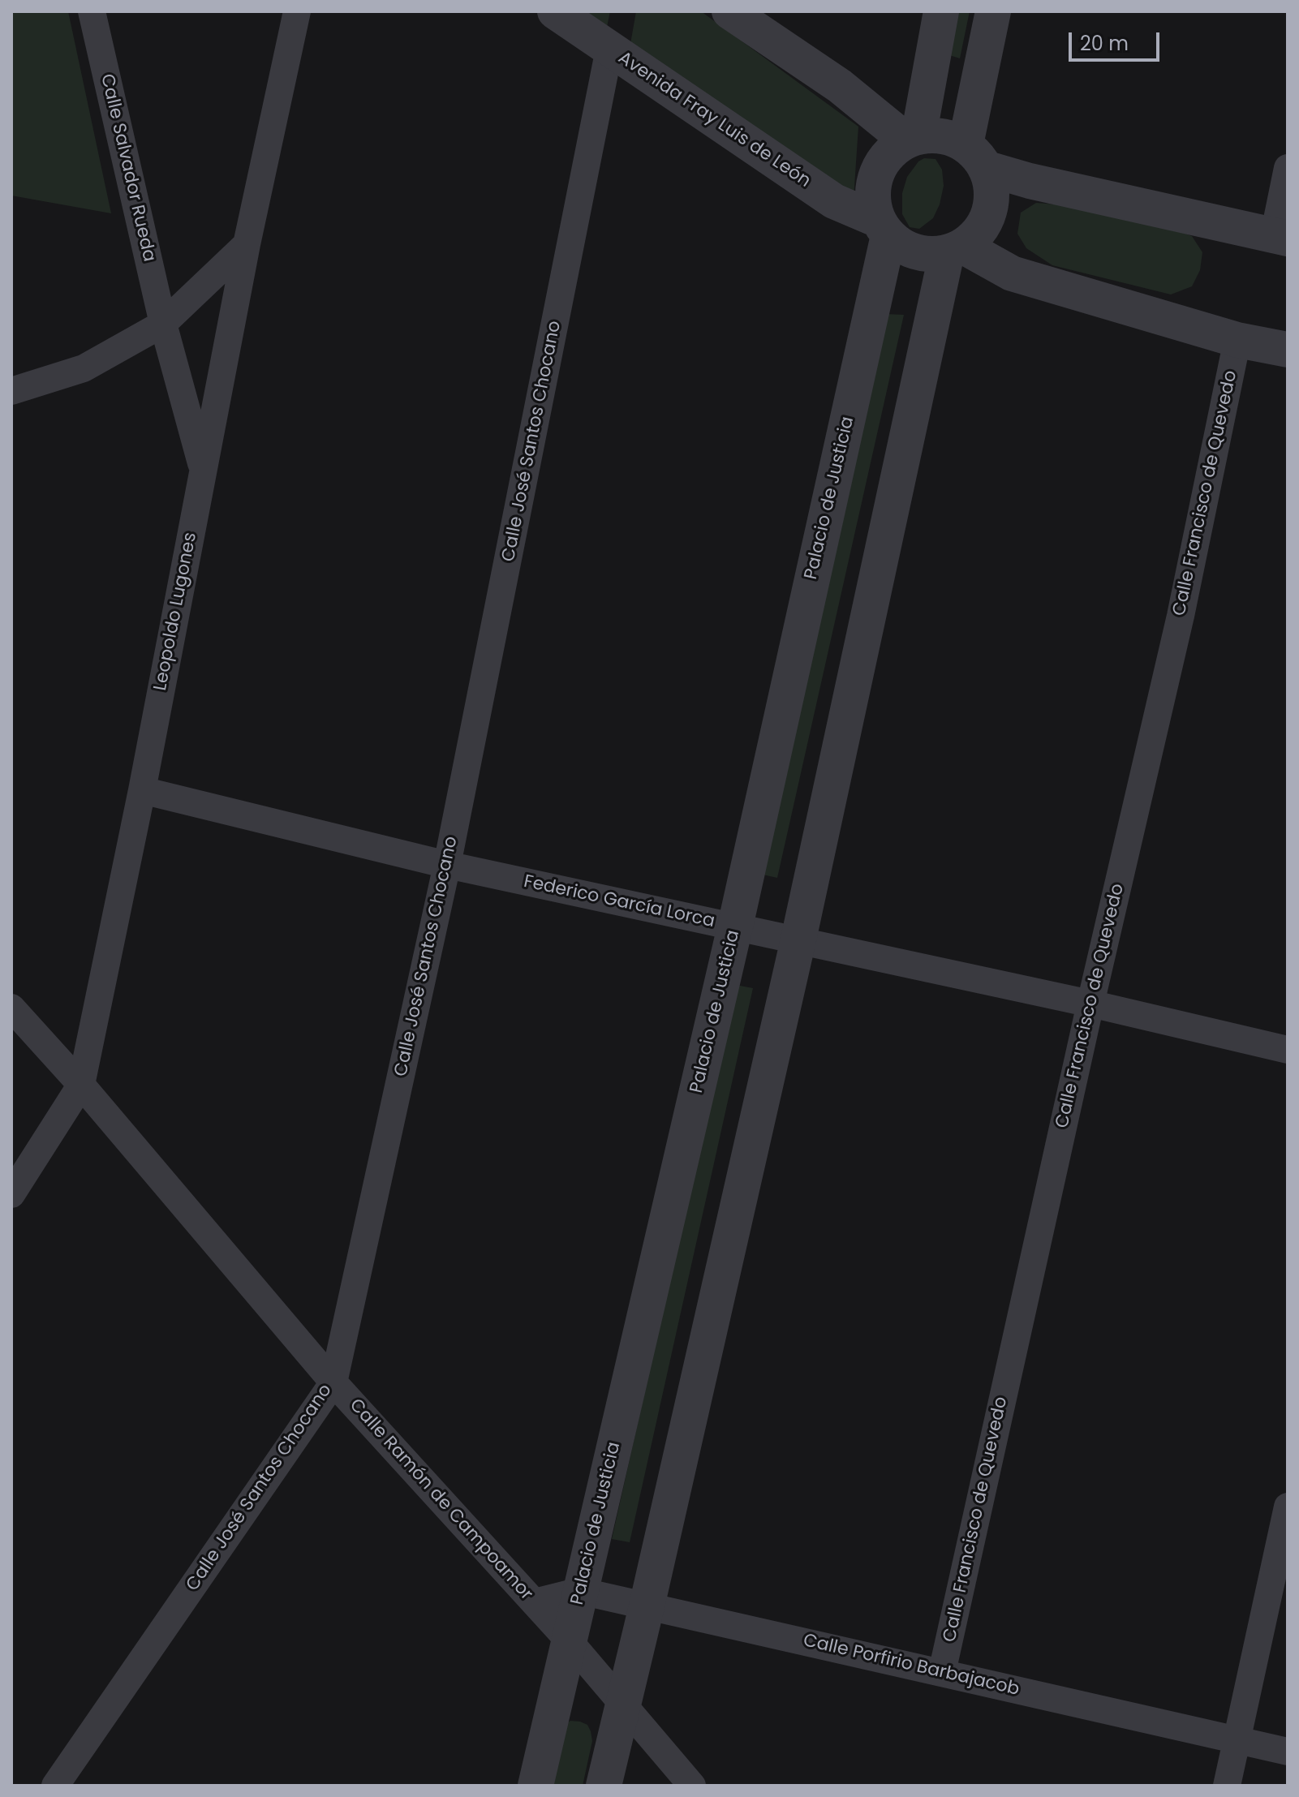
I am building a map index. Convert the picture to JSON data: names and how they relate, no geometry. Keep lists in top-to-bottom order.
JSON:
{
  "streets": {
    "street": [
      "Avenida Fray Luis de León",
      "Calle Salvador Rueda",
      "Calle José Santos Chocano",
      "Calle Francisco de Quevedo",
      "Palacio de Justicia",
      "Leopoldo Lugones",
      "Federico García Lorca",
      "Calle Ramón de Campoamor",
      "Calle Porfirio Barbajacob"
    ]
  },
  "crossings": [
    ["Avenida Fray Luis de León", "Calle José Santos Chocano"],
    ["Avenida Fray Luis de León", "Palacio de Justicia"],
    ["Calle Salvador Rueda", "Leopoldo Lugones"],
    ["Calle José Santos Chocano", "Federico García Lorca"],
    ["Calle José Santos Chocano", "Calle Ramón de Campoamor"],
    ["Calle Francisco de Quevedo", "Federico García Lorca"],
    ["Calle Francisco de Quevedo", "Calle Porfirio Barbajacob"],
    ["Palacio de Justicia", "Federico García Lorca"],
    ["Palacio de Justicia", "Calle Ramón de Campoamor"],
    ["Palacio de Justicia", "Calle Porfirio Barbajacob"],
    ["Leopoldo Lugones", "Federico García Lorca"],
    ["Leopoldo Lugones", "Calle Ramón de Campoamor"],
    ["Calle Ramón de Campoamor", "Calle Porfirio Barbajacob"]
  ],
  "scale_bar": "20 m"
}
